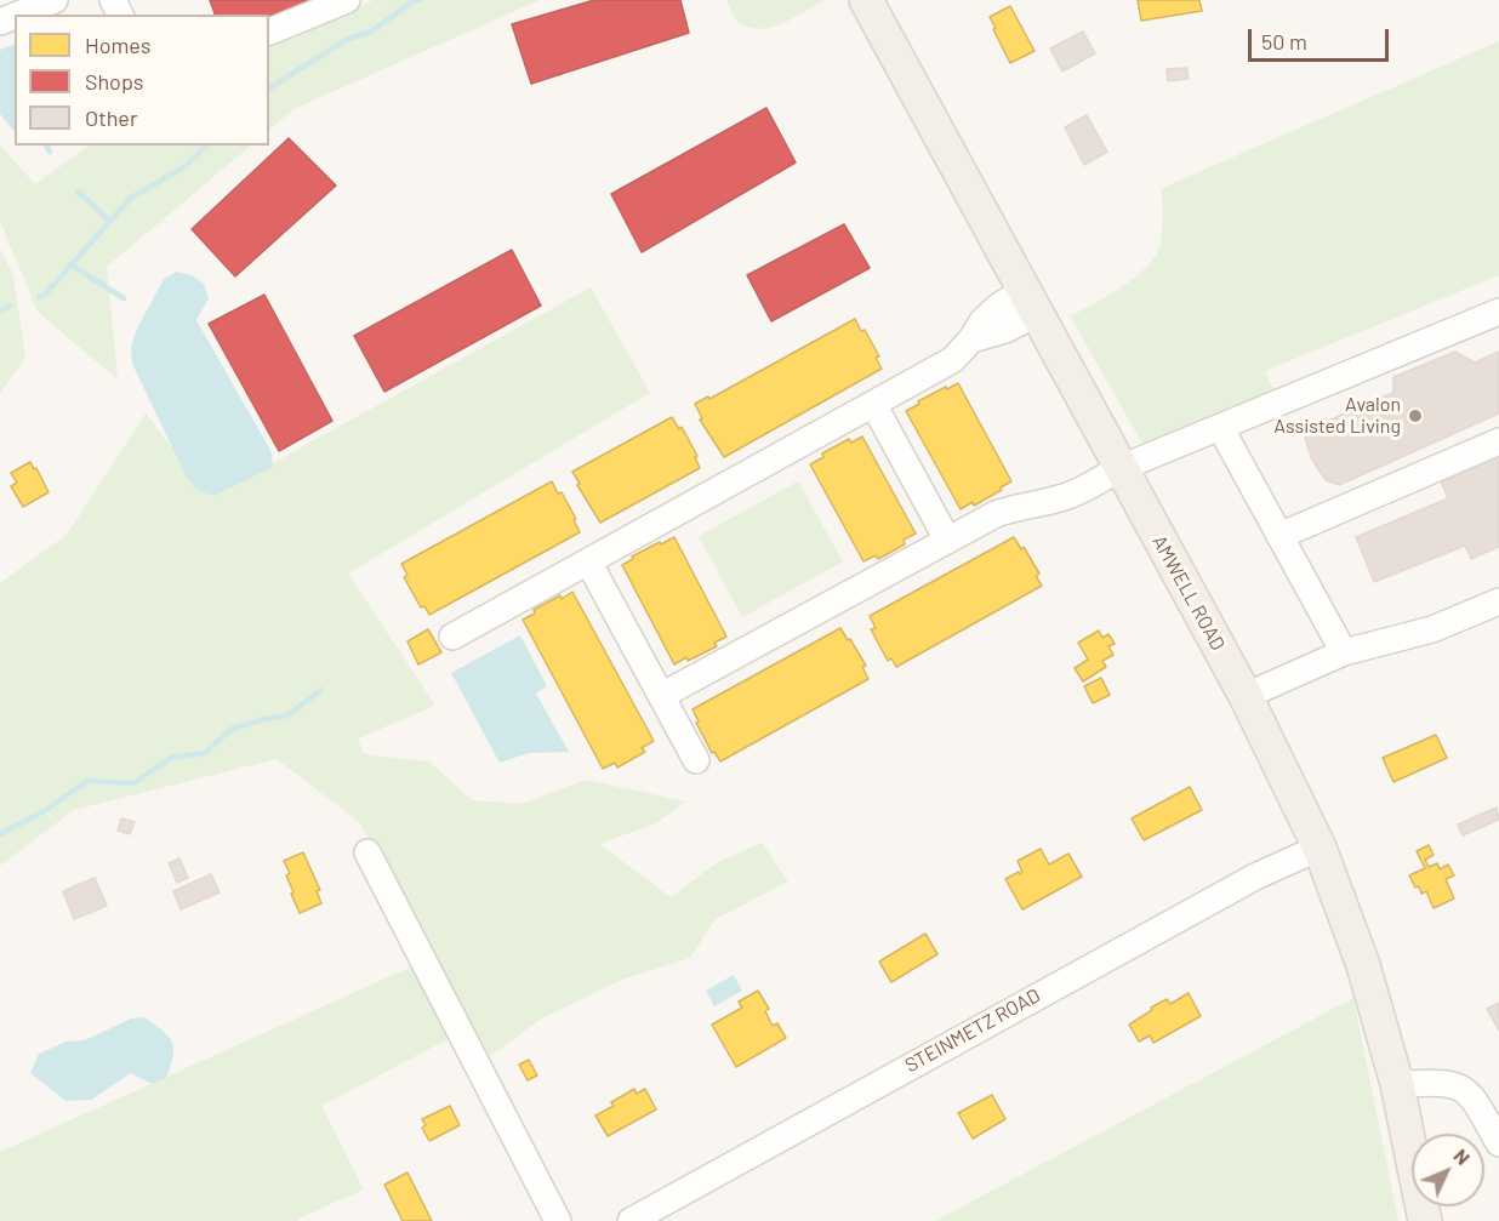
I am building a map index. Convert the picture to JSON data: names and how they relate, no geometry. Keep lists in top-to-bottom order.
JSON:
{
  "streets": {
    "main road": ["AMWELL ROAD"],
    "street": ["STEINMETZ ROAD"]
  },
  "crossings": [
    ["AMWELL ROAD", "STEINMETZ ROAD"]
  ],
  "places": ["Avalon Assisted Living"],
  "legend": ["Homes", "Shops", "Other"],
  "scale_bar": "50 m",
  "north": "top right"
}
